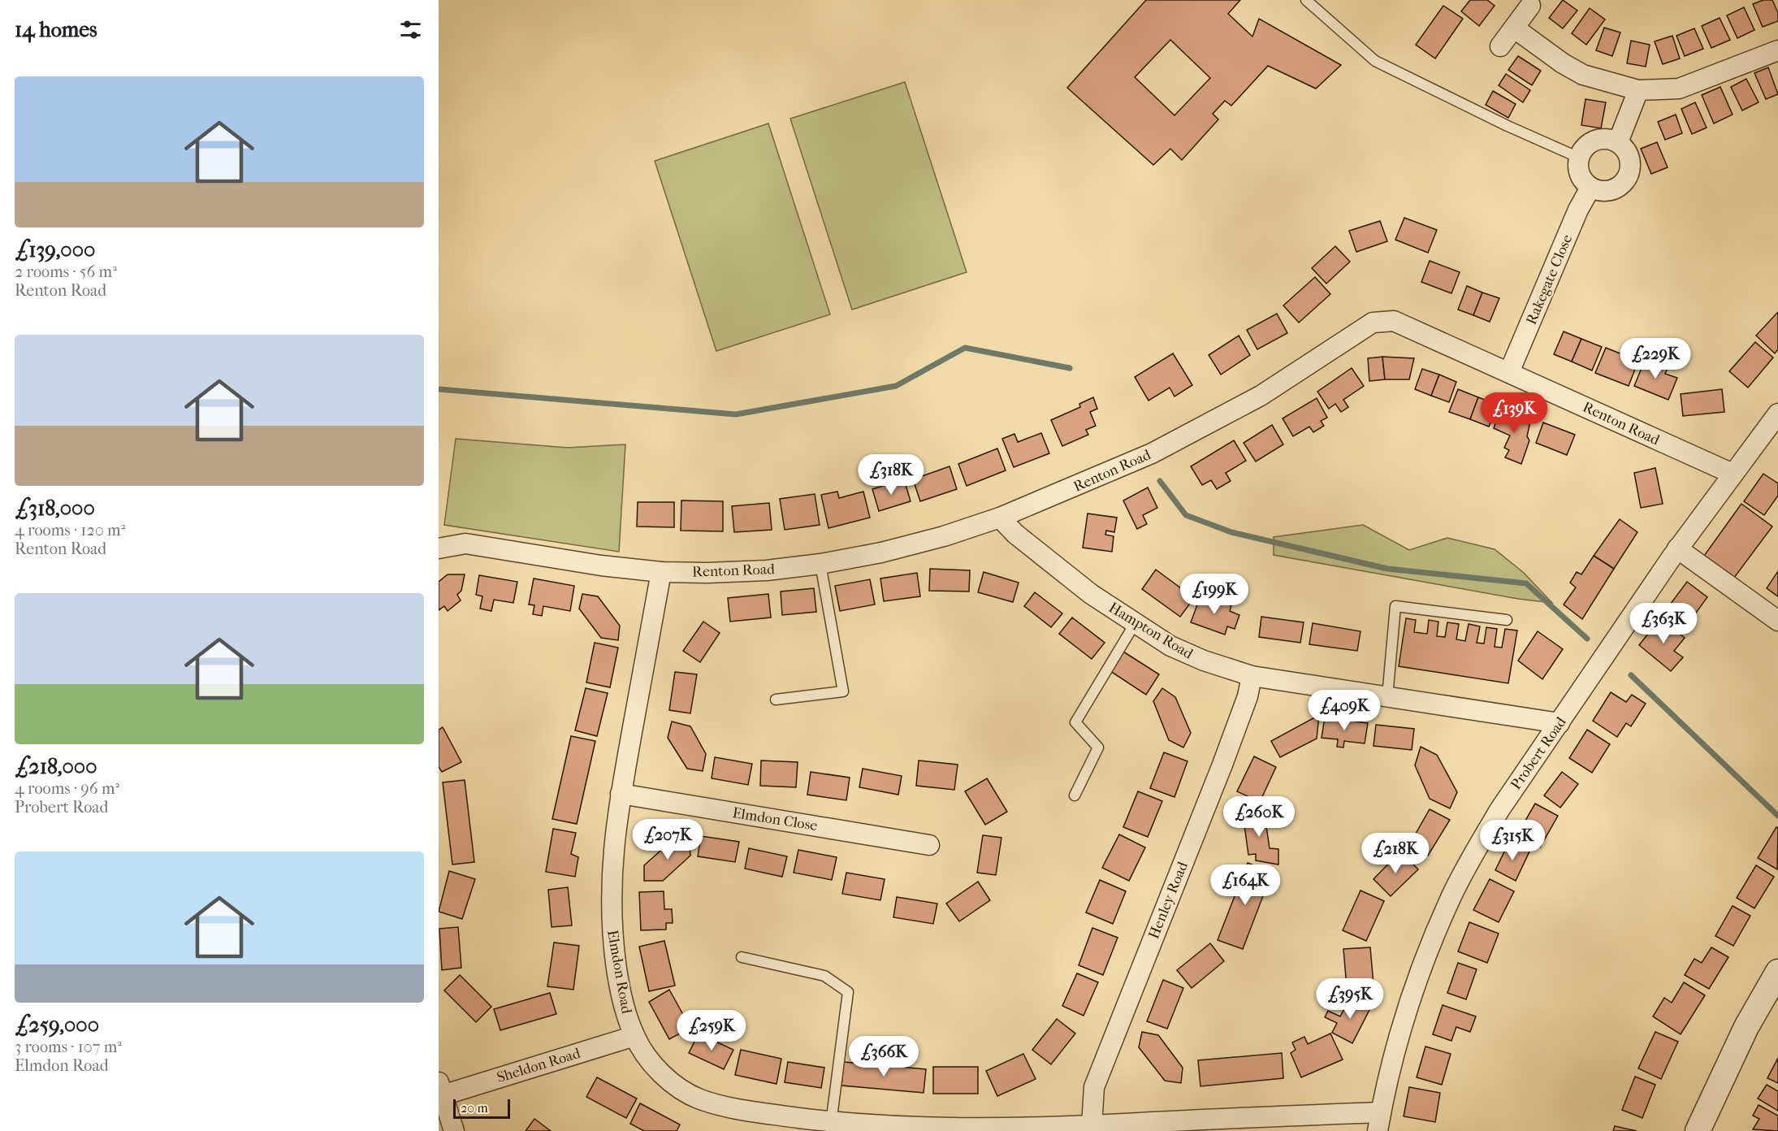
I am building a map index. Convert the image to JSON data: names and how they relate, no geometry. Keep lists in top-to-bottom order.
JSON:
{
  "streets": {
    "street": [
      "Rakegate Close",
      "Renton Road",
      "Hampton Road",
      "Probert Road",
      "Elmdon Close",
      "Henley Road",
      "Elmdon Road",
      "Sheldon Road"
    ]
  },
  "crossings": [
    ["Rakegate Close", "Renton Road"],
    ["Renton Road", "Hampton Road"],
    ["Renton Road", "Probert Road"],
    ["Renton Road", "Elmdon Road"],
    ["Hampton Road", "Probert Road"],
    ["Hampton Road", "Henley Road"],
    ["Probert Road", "Elmdon Road"],
    ["Elmdon Close", "Elmdon Road"],
    ["Henley Road", "Elmdon Road"],
    ["Elmdon Road", "Sheldon Road"]
  ],
  "scale_bar": "20 m",
  "page": {
    "heading": "14 homes",
    "list": [
      {
        "name": "£139,000",
        "note": "2 rooms · 56 m² · Renton Road"
      },
      {
        "name": "£318,000",
        "note": "4 rooms · 120 m² · Renton Road"
      },
      {
        "name": "£218,000",
        "note": "4 rooms · 96 m² · Probert Road"
      },
      {
        "name": "£259,000",
        "note": "3 rooms · 107 m² · Elmdon Road"
      }
    ],
    "price": [
      "£229K",
      "£139K",
      "£318K",
      "£199K",
      "£363K",
      "£409K",
      "£260K",
      "£207K",
      "£315K",
      "£218K",
      "£164K",
      "£395K",
      "£259K",
      "£366K"
    ],
    "scale": "20 m"
  }
}
